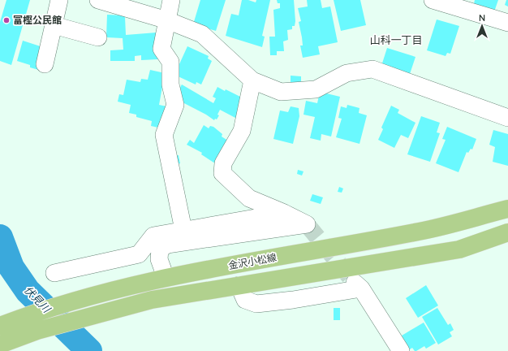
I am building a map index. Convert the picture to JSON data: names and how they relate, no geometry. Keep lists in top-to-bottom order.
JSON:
{
  "streets": {
    "main road": ["金沢小松線"]
  },
  "districts": ["山科一丁目"],
  "water": ["伏見川"],
  "places": ["富樫公民館"],
  "north": "top"
}
